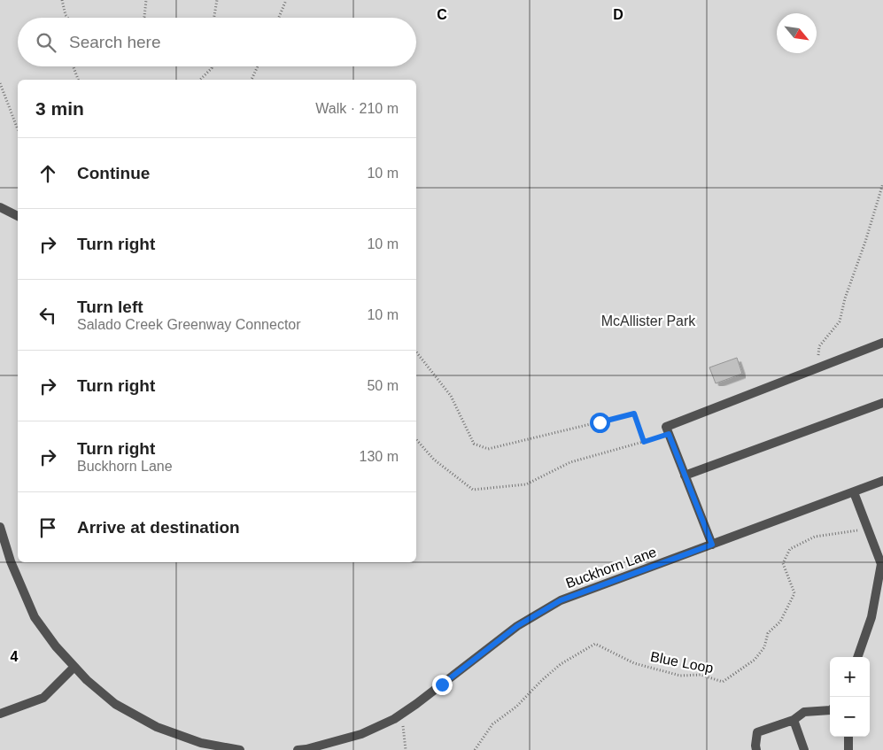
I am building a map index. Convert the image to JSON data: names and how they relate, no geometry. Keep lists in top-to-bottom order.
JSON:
{
  "streets": {
    "lane": ["Buckhorn Lane"],
    "path": ["Blue Loop"]
  },
  "parks": ["McAllister Park"],
  "north": "bottom right",
  "page": {
    "search": "Search here",
    "heading": ["3 min", "Walk · 210 m"],
    "list": [
      ["Continue", "10 m"],
      ["Turn right", "10 m"],
      ["Turn left", "Salado Creek Greenway Connector", "10 m"],
      ["Turn right", "50 m"],
      ["Turn right", "Buckhorn Lane", "130 m"],
      "Arrive at destination"
    ],
    "map_buttons": ["+", "−"]
  },
  "grid": {
    "columns": ["C", "D"],
    "rows": ["4"]
  }
}
